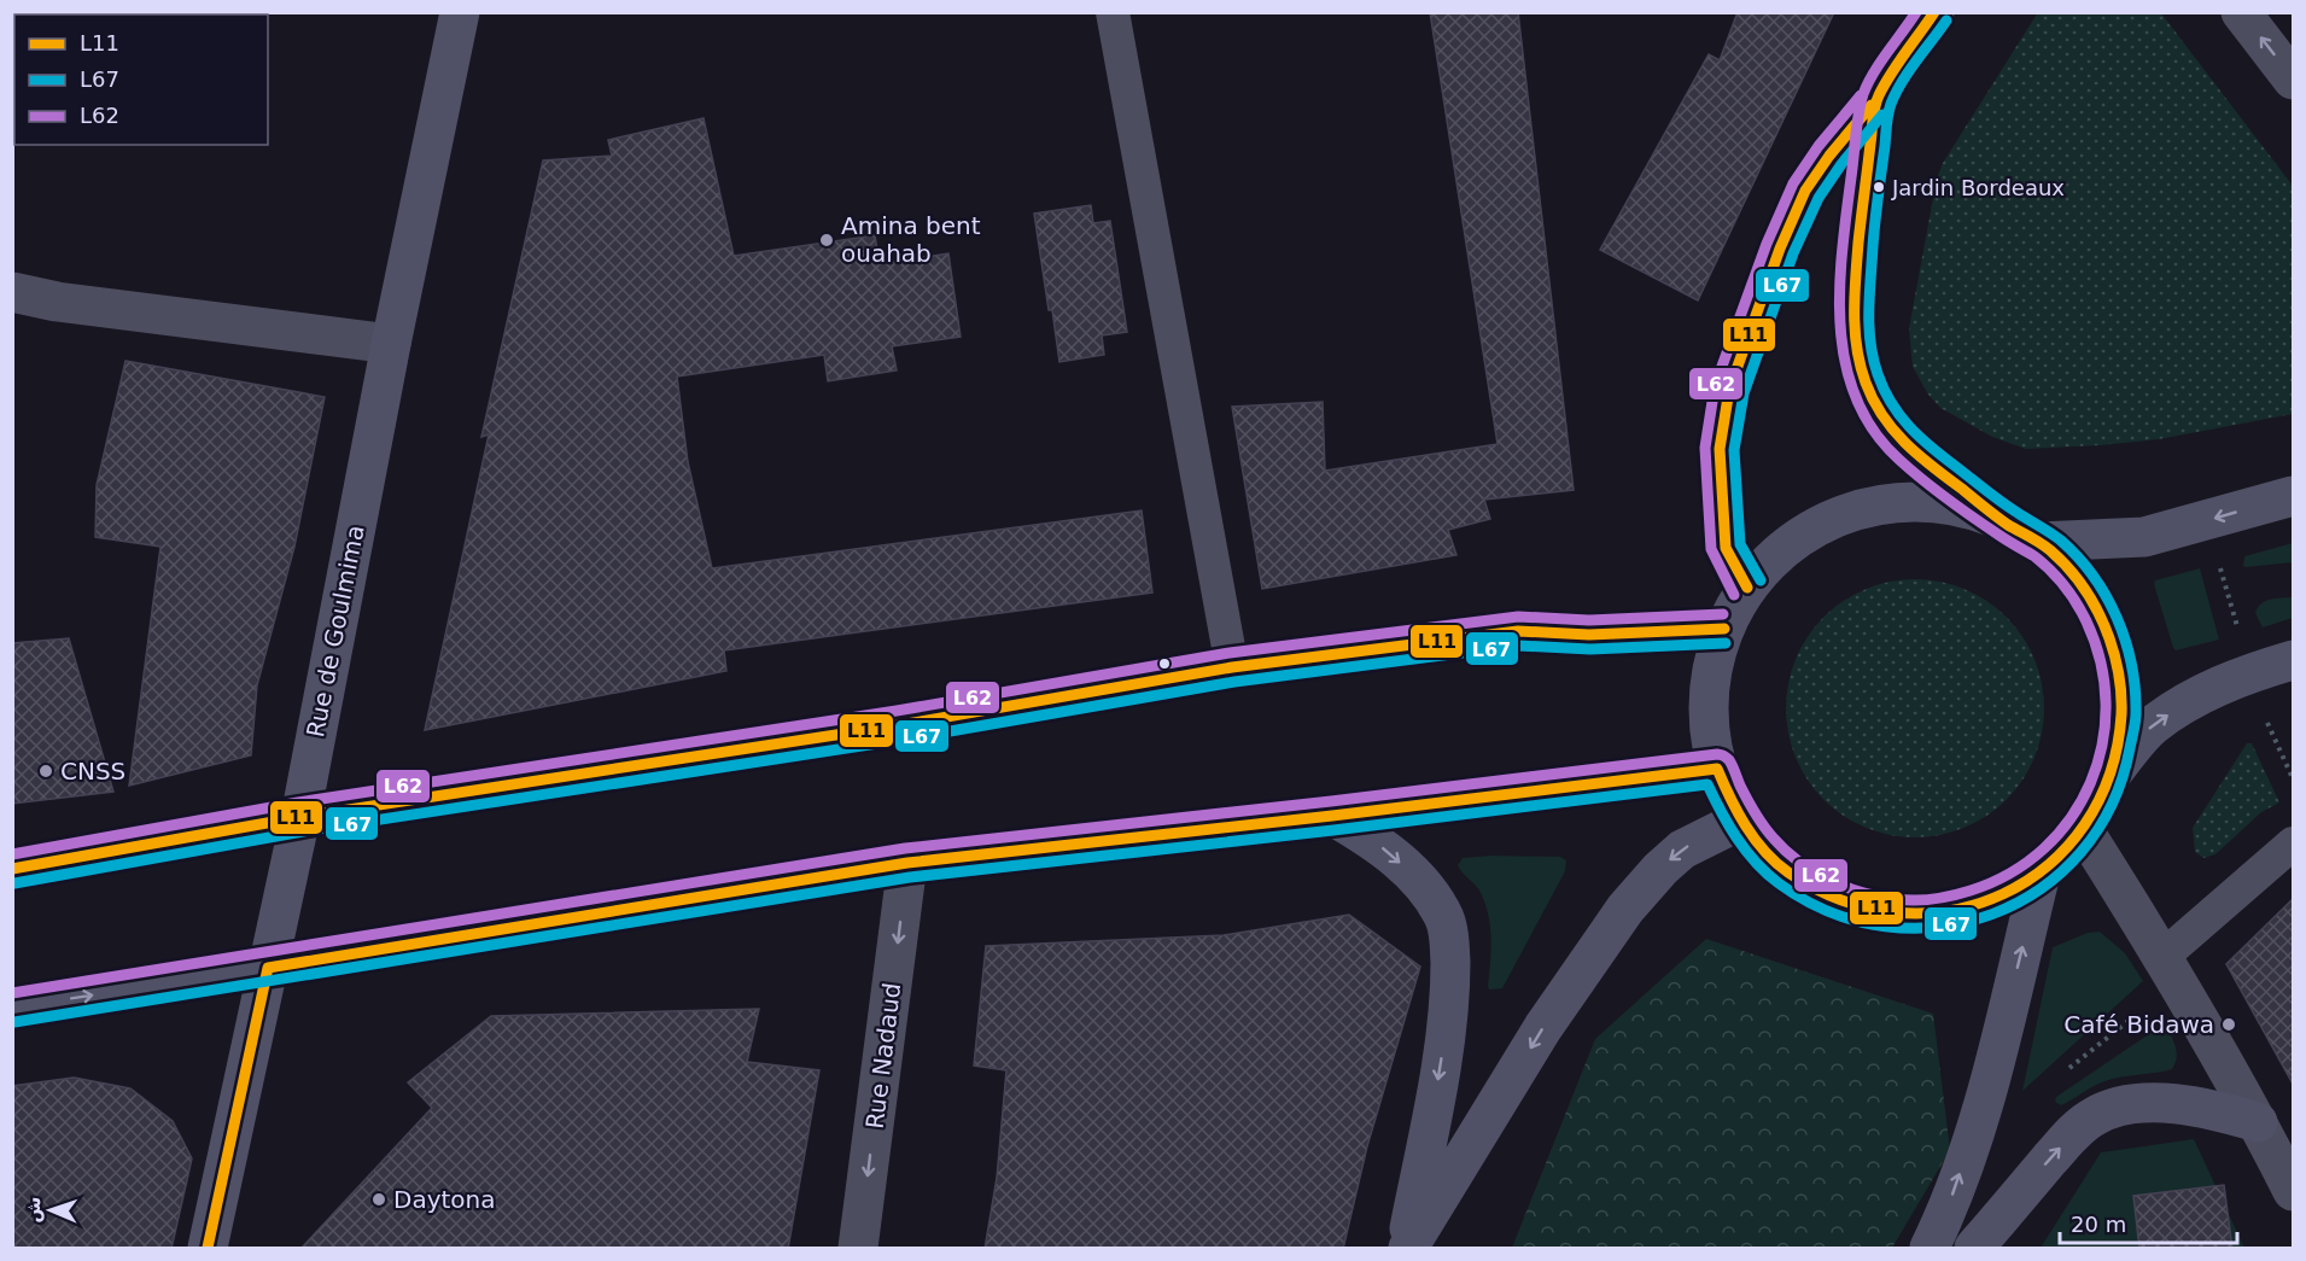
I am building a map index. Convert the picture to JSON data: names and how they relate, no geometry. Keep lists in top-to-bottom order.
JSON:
{
  "streets": {
    "main road": ["Rue de Goulmima"],
    "street": ["Rue Nadaud"]
  },
  "one_way": ["Rue Nadaud"],
  "places": [
    "Jardin Bordeaux",
    "Amina bent ouahab",
    "CNSS",
    "Café Bidawa",
    "Daytona"
  ],
  "lines": ["transit line L11", "transit line L62", "transit line L67"],
  "legend": ["L11", "L67", "L62"],
  "scale_bar": "20 m",
  "north": "left"
}
